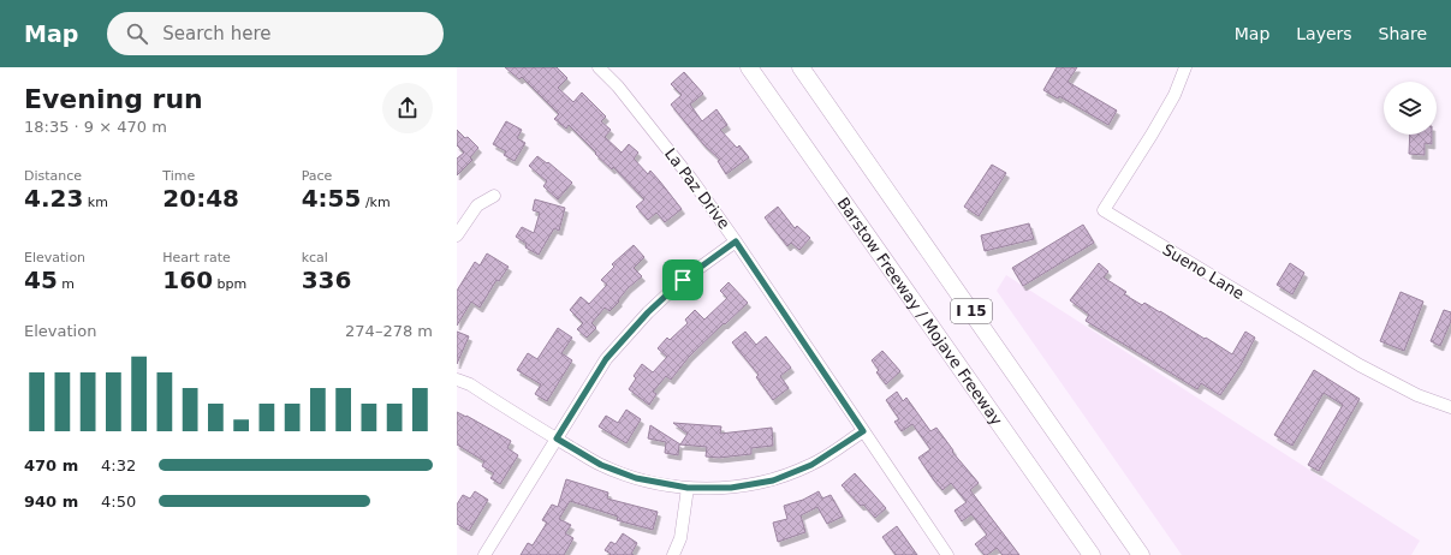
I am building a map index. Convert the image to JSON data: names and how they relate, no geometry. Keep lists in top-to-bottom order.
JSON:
{
  "streets": {
    "highway": ["Barstow Freeway / Mojave Freeway", "I 15"],
    "street": ["La Paz Drive", "Sueno Lane"]
  },
  "page": {
    "header": "Map",
    "search": "Search here",
    "nav": ["Map", "Layers", "Share"],
    "heading": ["Evening run", "18:35 · 9 × 470 m"],
    "stats": [
      ["Distance", "4.23 km"],
      ["Time", "20:48"],
      ["Pace", "4:55 /km"],
      ["Elevation", "45 m"],
      ["Heart rate", "160 bpm"],
      ["kcal", "336"]
    ],
    "chart": ["Elevation", "274–278 m"],
    "list": [
      {
        "name": "470 m",
        "note": "4:32"
      },
      {
        "name": "940 m",
        "note": "4:50"
      }
    ]
  }
}
